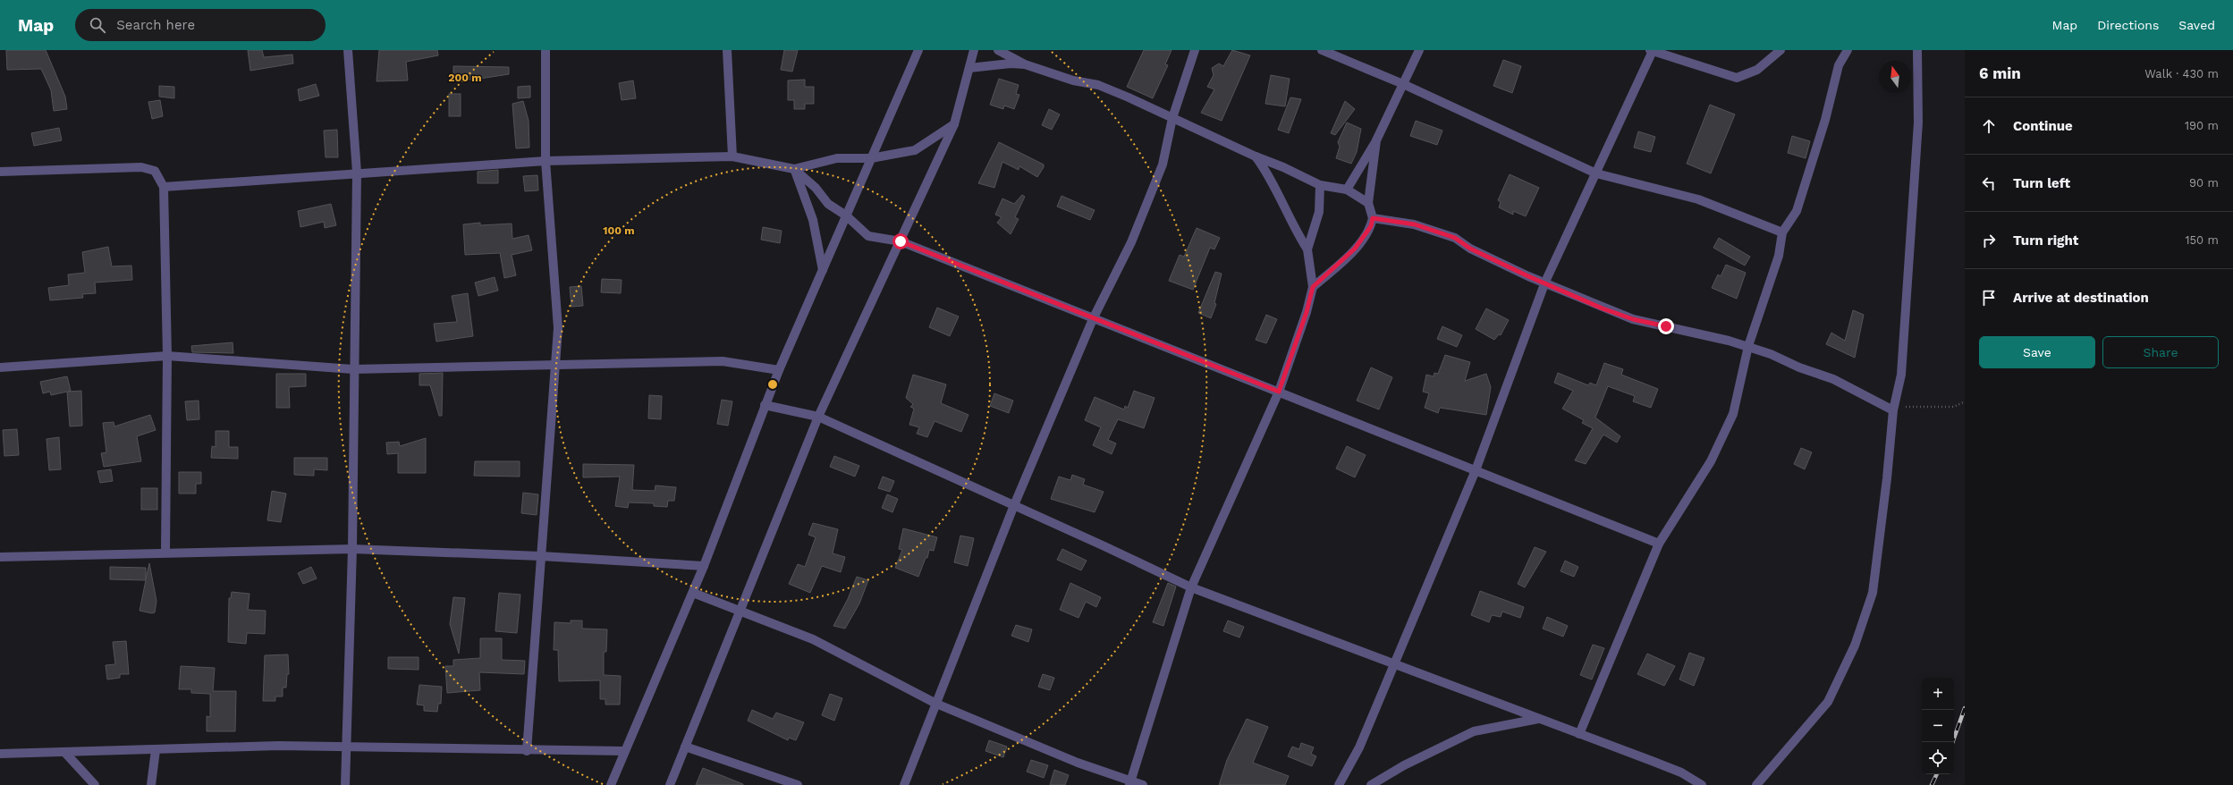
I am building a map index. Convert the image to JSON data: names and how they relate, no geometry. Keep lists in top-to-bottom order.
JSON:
{
  "north": "top",
  "page": {
    "header": "Map",
    "search": "Search here",
    "nav": ["Map", "Directions", "Saved"],
    "heading": ["6 min", "Walk · 430 m"],
    "list": [
      ["Continue", "190 m"],
      ["Turn left", "90 m"],
      ["Turn right", "150 m"],
      "Arrive at destination"
    ],
    "buttons": ["Save", "Share"],
    "map_buttons": ["+", "−"]
  },
  "rings": ["200 m", "100 m"]
}
